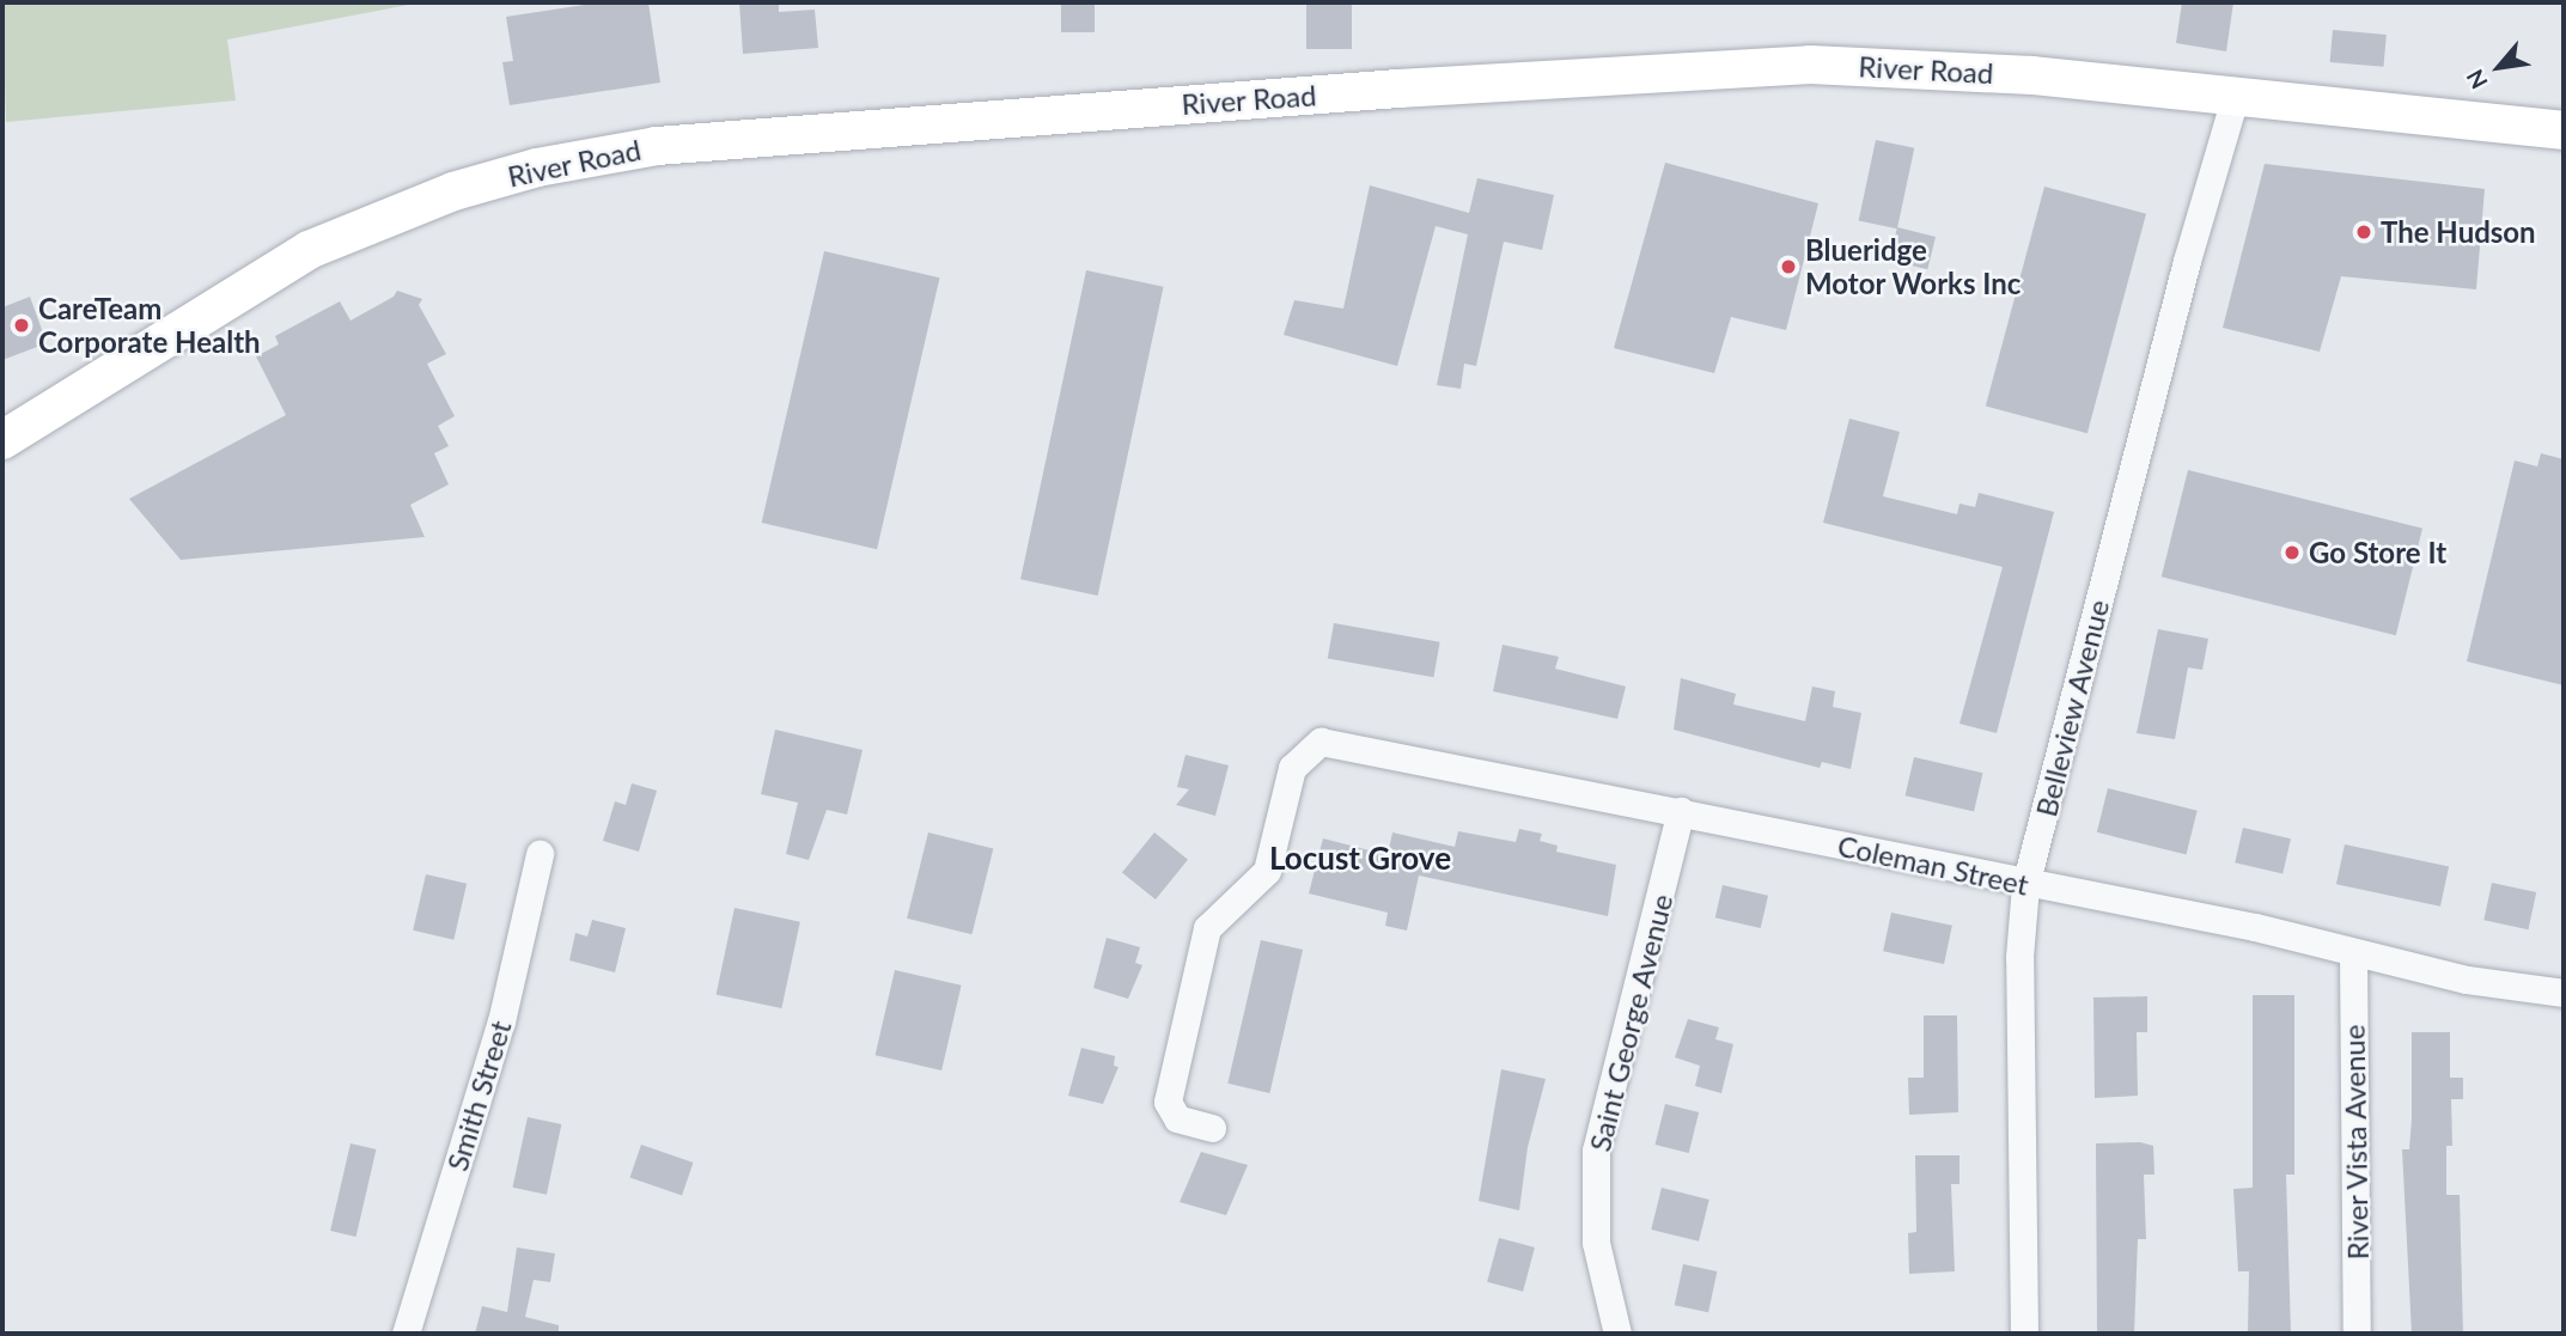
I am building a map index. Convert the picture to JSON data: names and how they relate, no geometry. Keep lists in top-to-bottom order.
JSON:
{
  "streets": {
    "street": [
      "River Road",
      "Belleview Avenue",
      "Coleman Street",
      "Saint George Avenue",
      "Smith Street",
      "River Vista Avenue"
    ]
  },
  "crossings": [
    ["River Road", "Belleview Avenue"],
    ["Belleview Avenue", "Coleman Street"],
    ["Coleman Street", "Saint George Avenue"],
    ["Coleman Street", "River Vista Avenue"]
  ],
  "districts": ["Locust Grove"],
  "places": [
    "The Hudson",
    "Blueridge Motor Works Inc",
    "CareTeam Corporate Health",
    "Go Store It"
  ],
  "north": "bottom left"
}
